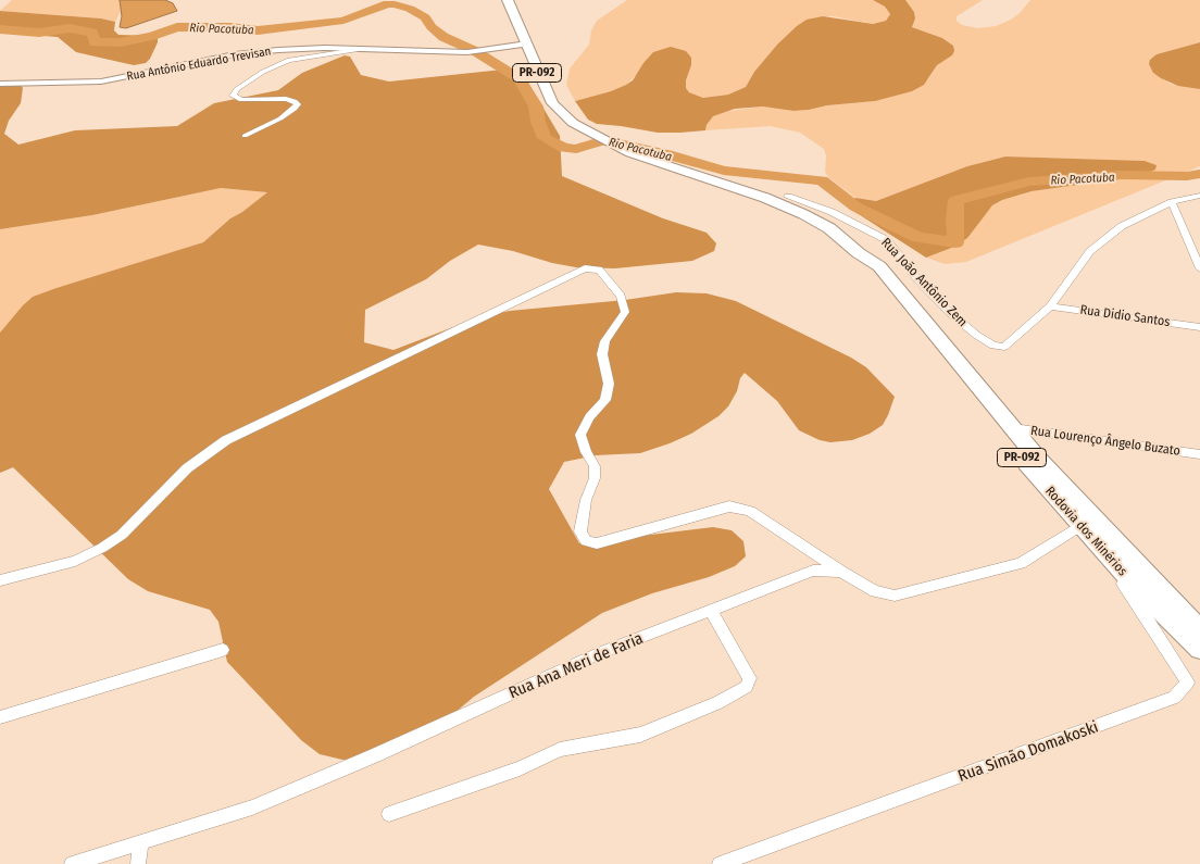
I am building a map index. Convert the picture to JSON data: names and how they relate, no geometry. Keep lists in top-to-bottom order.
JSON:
{
  "streets": {
    "main road": ["PR-092", "Rodovia dos Minérios"],
    "street": [
      "Rua Antônio Eduardo Trevisan",
      "Rua João Antônio Zem",
      "Rua Didio Santos",
      "Rua Lourenço Ângelo Buzato",
      "Rua Ana Meri de Faria",
      "Rua Simão Domakoski"
    ]
  },
  "crossings": [
    ["Rua Antônio Eduardo Trevisan", "Rodovia dos Minérios"],
    ["Rua João Antônio Zem", "Rua Didio Santos"],
    ["Rua Lourenço Ângelo Buzato", "Rodovia dos Minérios"],
    ["Rodovia dos Minérios", "Rua Ana Meri de Faria"],
    ["Rodovia dos Minérios", "Rua Simão Domakoski"]
  ],
  "water": ["Rio Pacotuba"]
}
